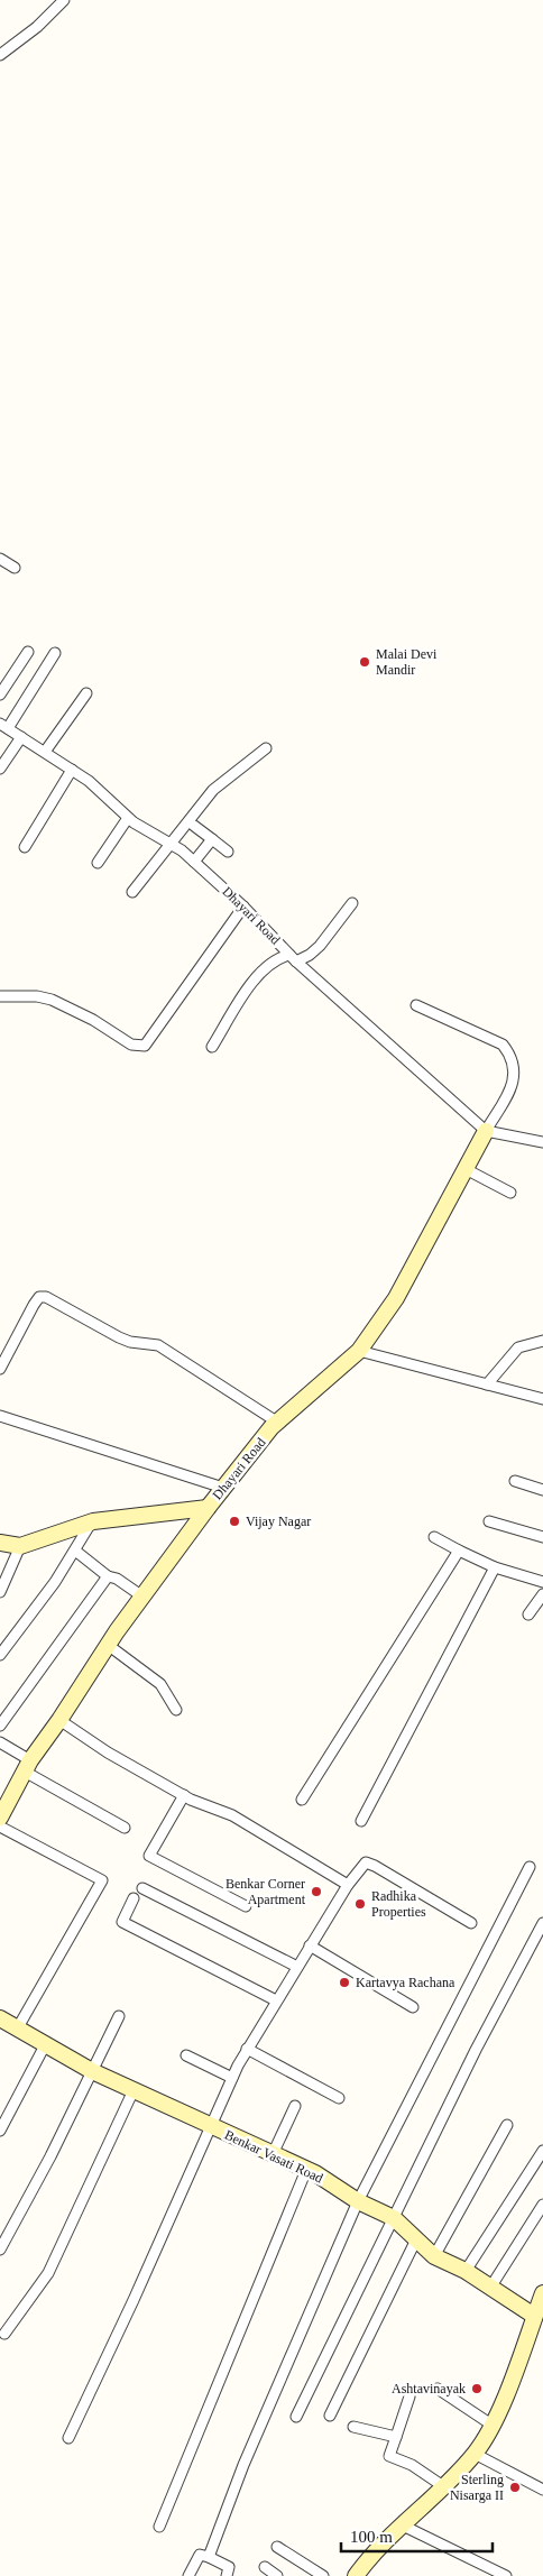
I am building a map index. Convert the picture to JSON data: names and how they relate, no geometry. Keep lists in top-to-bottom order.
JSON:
{
  "streets": {
    "street": ["Dhayari Road", "Benkar Vasati Road"]
  },
  "places": [
    "Malai Devi Mandir",
    "Vijay Nagar",
    "Benkar Corner Apartment",
    "Radhika Properties",
    "Kartavya Rachana",
    "Ashtavinayak",
    "Sterling Nisarga II"
  ],
  "scale_bar": "100 m"
}
